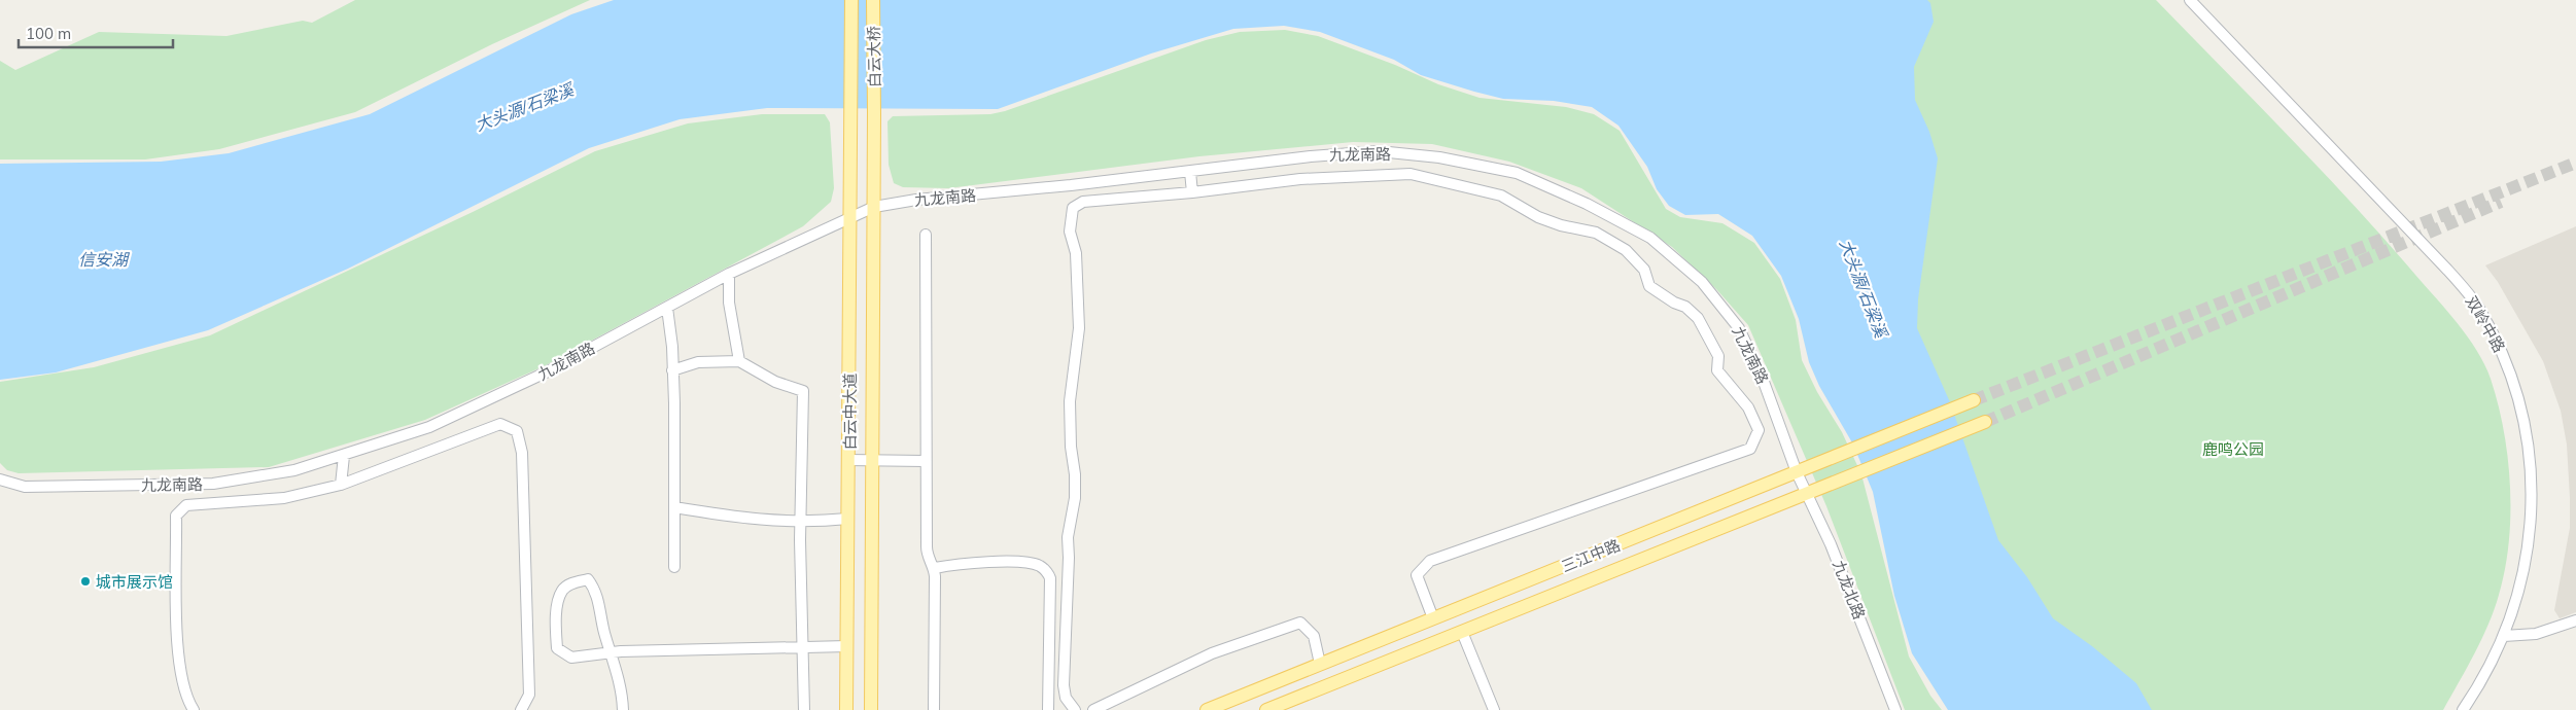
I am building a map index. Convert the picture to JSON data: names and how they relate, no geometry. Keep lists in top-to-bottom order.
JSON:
{
  "streets": {
    "main road": ["白云大桥", "白云中大道", "三江中路"],
    "street": ["九龙南路", "双岭中路", "九龙北路"]
  },
  "crossings": [
    ["白云大桥", "白云中大道"],
    ["九龙南路", "白云中大道"],
    ["九龙南路", "三江中路"],
    ["九龙南路", "九龙北路"],
    ["三江中路", "九龙北路"]
  ],
  "water": ["大头源/石梁溪", "信安湖"],
  "parks": ["鹿鸣公园"],
  "places": ["城市展示馆"],
  "scale_bar": "100 m"
}
